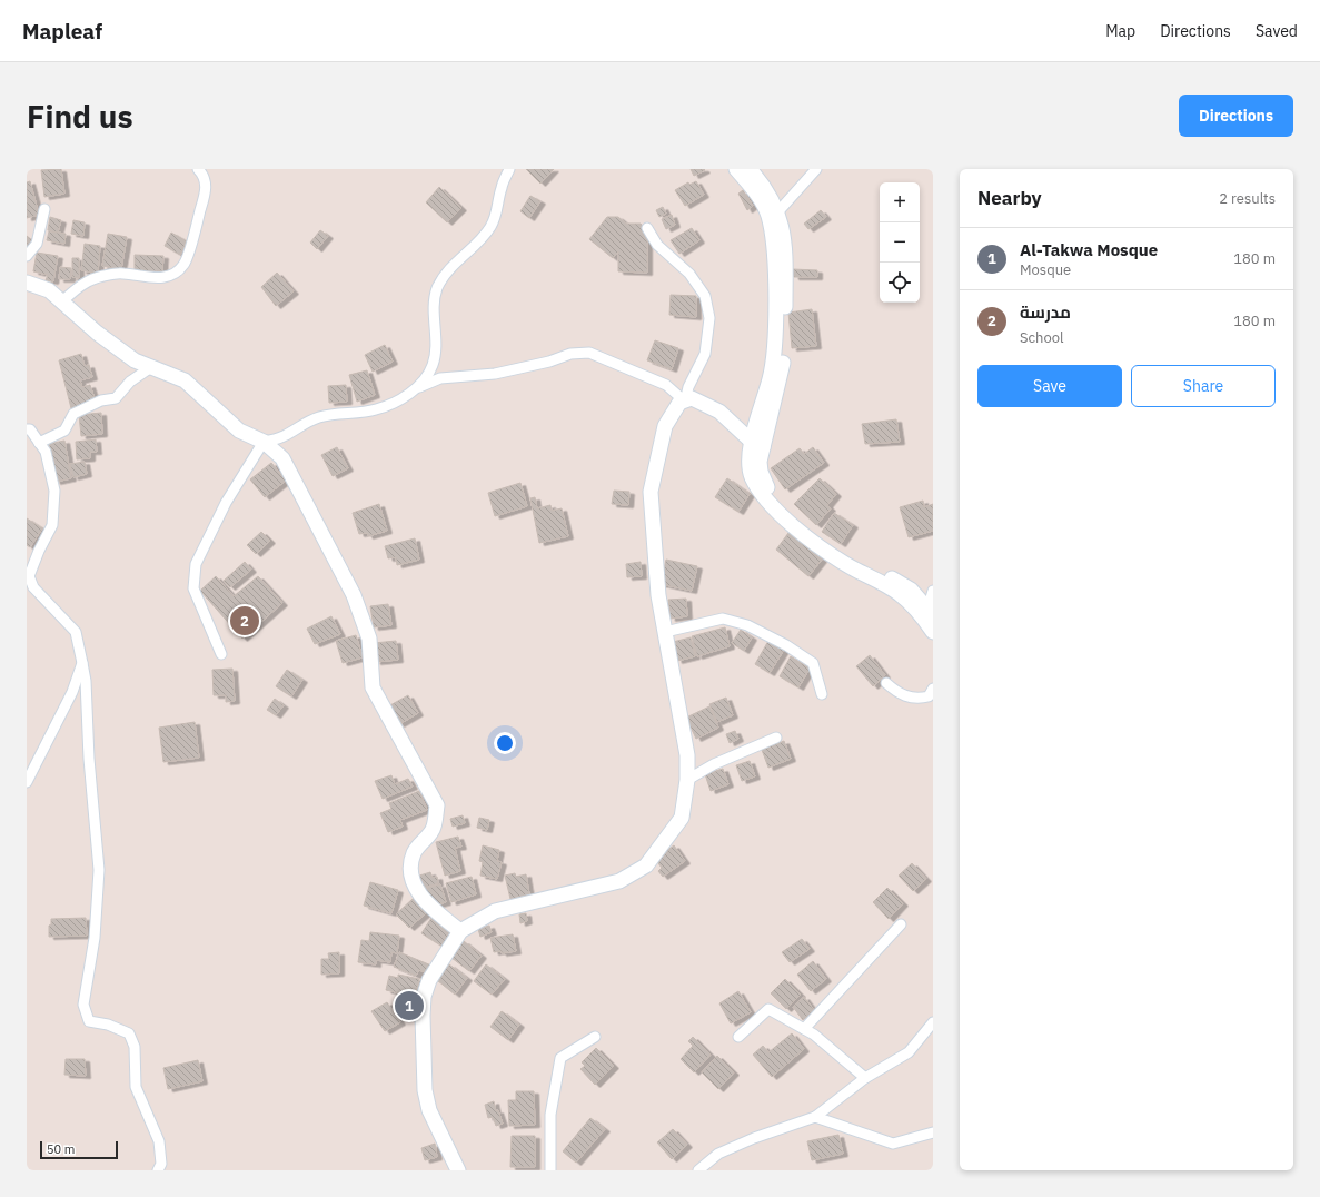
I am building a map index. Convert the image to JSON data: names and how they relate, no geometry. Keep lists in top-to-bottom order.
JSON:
{
  "scale_bar": "50 m",
  "page": {
    "header": "Mapleaf",
    "nav": ["Map", "Directions", "Saved"],
    "buttons": [
      "Directions",
      ["Save", "Share"]
    ],
    "title": "Find us",
    "heading": ["Nearby", "2 results"],
    "map_buttons": ["+", "−"],
    "list": [
      {
        "mark": "1",
        "name": "Al-Takwa Mosque",
        "note": "Mosque",
        "value": "180 m"
      },
      {
        "mark": "2",
        "name": "مدرسة",
        "note": "School",
        "value": "180 m"
      }
    ],
    "pins": ["2", "1"],
    "scale": "50 m"
  }
}
